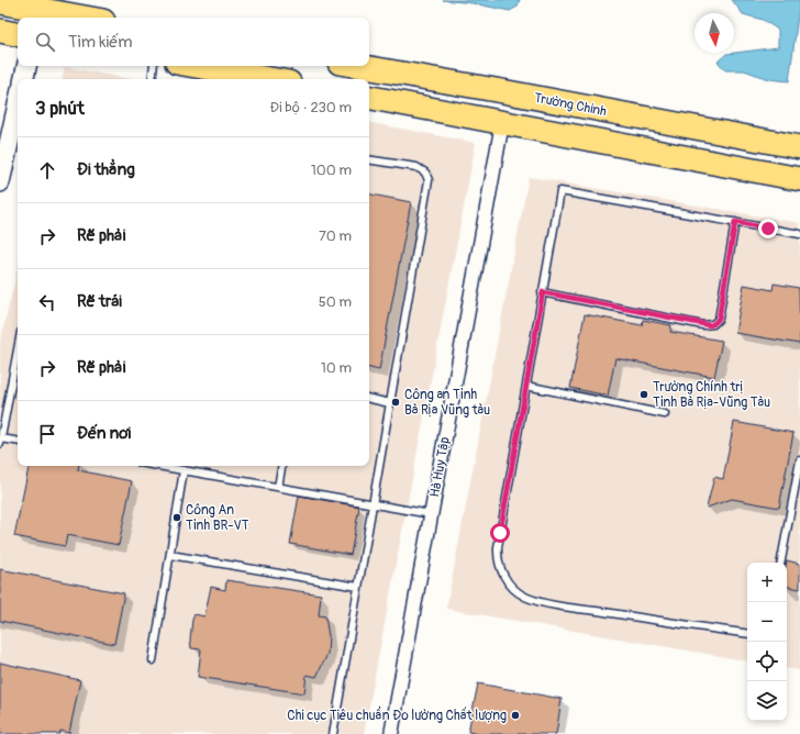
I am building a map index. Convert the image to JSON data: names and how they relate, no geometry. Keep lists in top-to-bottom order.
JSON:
{
  "streets": {
    "highway": ["Trường Chinh"],
    "street": ["Hà Huy Tập"]
  },
  "places": [
    "Trường Chính trị Tỉnh Bà Rịa-Vũng Tàu",
    "Công an Tỉnh Bà Rịa Vũng tàu",
    "Công An Tỉnh BR-VT",
    "Chi cục Tiêu chuẩn Đo lường Chất lượng"
  ],
  "north": "bottom",
  "page": {
    "search": "Tìm kiếm",
    "heading": ["3 phút", "Đi bộ · 230 m"],
    "list": [
      ["Đi thẳng", "100 m"],
      ["Rẽ phải", "70 m"],
      ["Rẽ trái", "50 m"],
      ["Rẽ phải", "10 m"],
      "Đến nơi"
    ],
    "map_buttons": ["+", "−"]
  }
}
